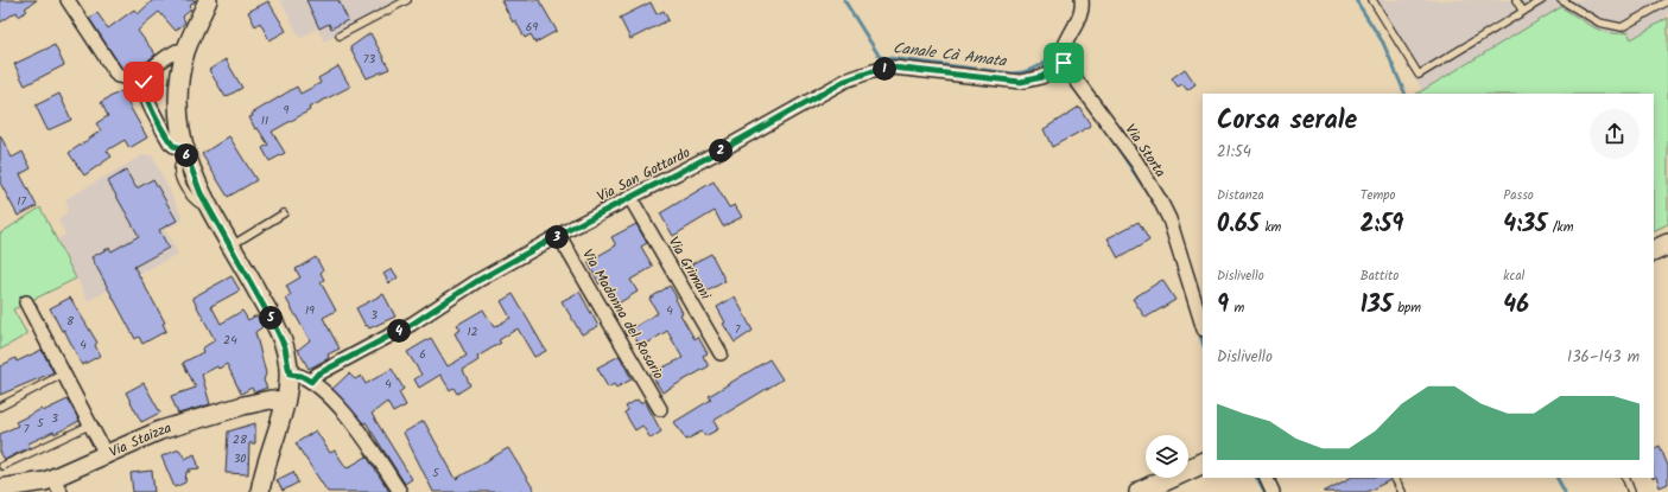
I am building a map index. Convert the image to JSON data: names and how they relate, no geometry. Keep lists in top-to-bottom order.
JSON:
{
  "streets": {
    "street": [
      "Via Storta",
      "Via San Gottardo",
      "Via Grimani",
      "Via Madonna del Rosario",
      "Via Staizza"
    ]
  },
  "crossings": [
    ["Via Storta", "Via San Gottardo"],
    ["Via San Gottardo", "Via Grimani"],
    ["Via San Gottardo", "Via Madonna del Rosario"]
  ],
  "water": ["Canale Cà Amata"],
  "house_numbers": [
    "69",
    "73",
    "9",
    "11",
    "17",
    "19",
    "4",
    "3",
    "8",
    "7",
    "12",
    "24",
    "4",
    "6",
    "4",
    "3",
    "5",
    "7",
    "28",
    "30",
    "5"
  ],
  "page": {
    "pins": [
      "1",
      "2",
      "6",
      "3",
      "5",
      "4"
    ],
    "heading": ["Corsa serale", "21:54"],
    "stats": [
      ["Distanza", "0.65 km"],
      ["Tempo", "2:59"],
      ["Passo", "4:35 /km"],
      ["Dislivello", "9 m"],
      ["Battito", "135 bpm"],
      ["kcal", "46"]
    ],
    "chart": ["Dislivello", "136–143 m"]
  }
}
